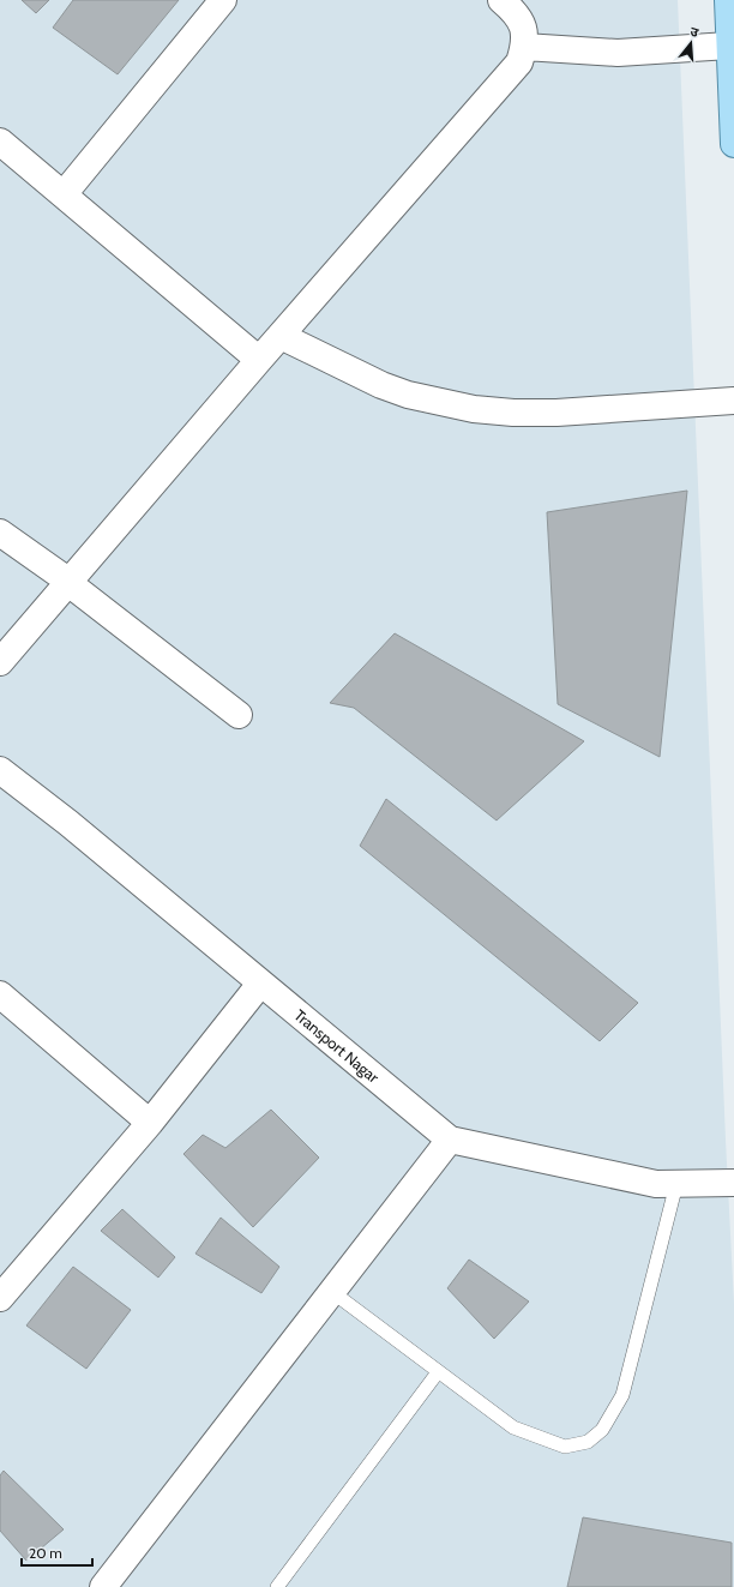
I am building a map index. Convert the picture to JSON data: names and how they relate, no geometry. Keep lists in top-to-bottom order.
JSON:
{
  "streets": {
    "street": ["Transport Nagar"]
  },
  "scale_bar": "20 m",
  "north": "top"
}
